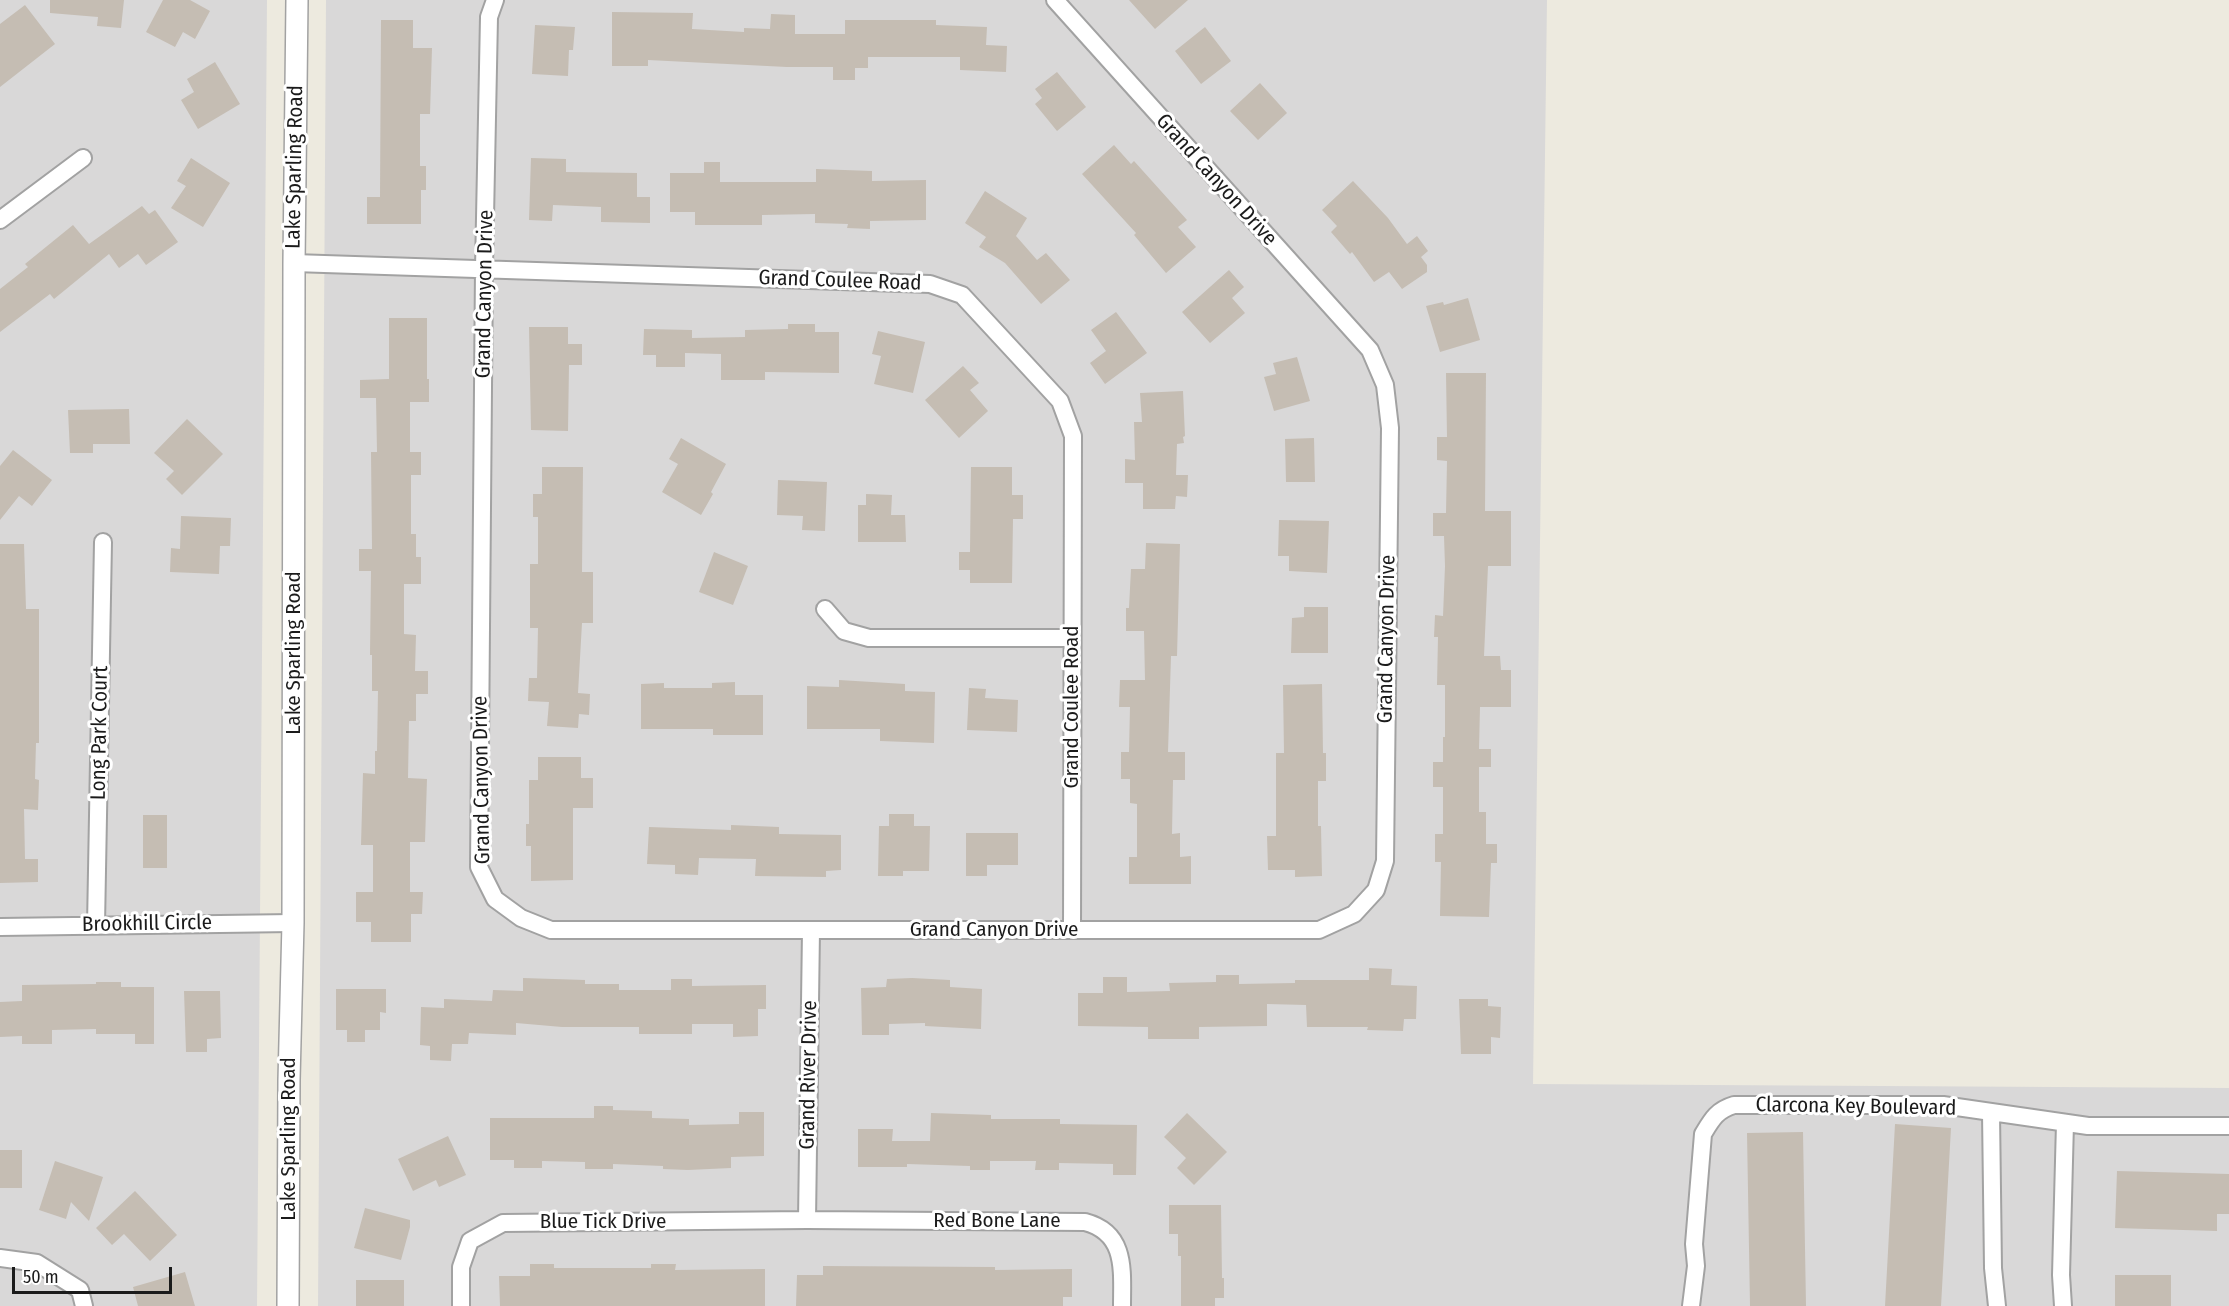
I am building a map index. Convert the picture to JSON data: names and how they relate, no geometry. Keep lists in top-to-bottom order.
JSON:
{
  "streets": {
    "street": [
      "Lake Sparling Road",
      "Grand Canyon Drive",
      "Grand Coulee Road",
      "Long Park Court",
      "Brookhill Circle",
      "Grand River Drive",
      "Clarcona Key Boulevard",
      "Red Bone Lane",
      "Blue Tick Drive"
    ]
  },
  "crossings": [
    ["Lake Sparling Road", "Grand Coulee Road"],
    ["Lake Sparling Road", "Brookhill Circle"],
    ["Grand Canyon Drive", "Grand Coulee Road"],
    ["Grand Canyon Drive", "Grand River Drive"],
    ["Long Park Court", "Brookhill Circle"],
    ["Grand River Drive", "Red Bone Lane"],
    ["Grand River Drive", "Blue Tick Drive"],
    ["Red Bone Lane", "Blue Tick Drive"]
  ],
  "scale_bar": "50 m"
}
